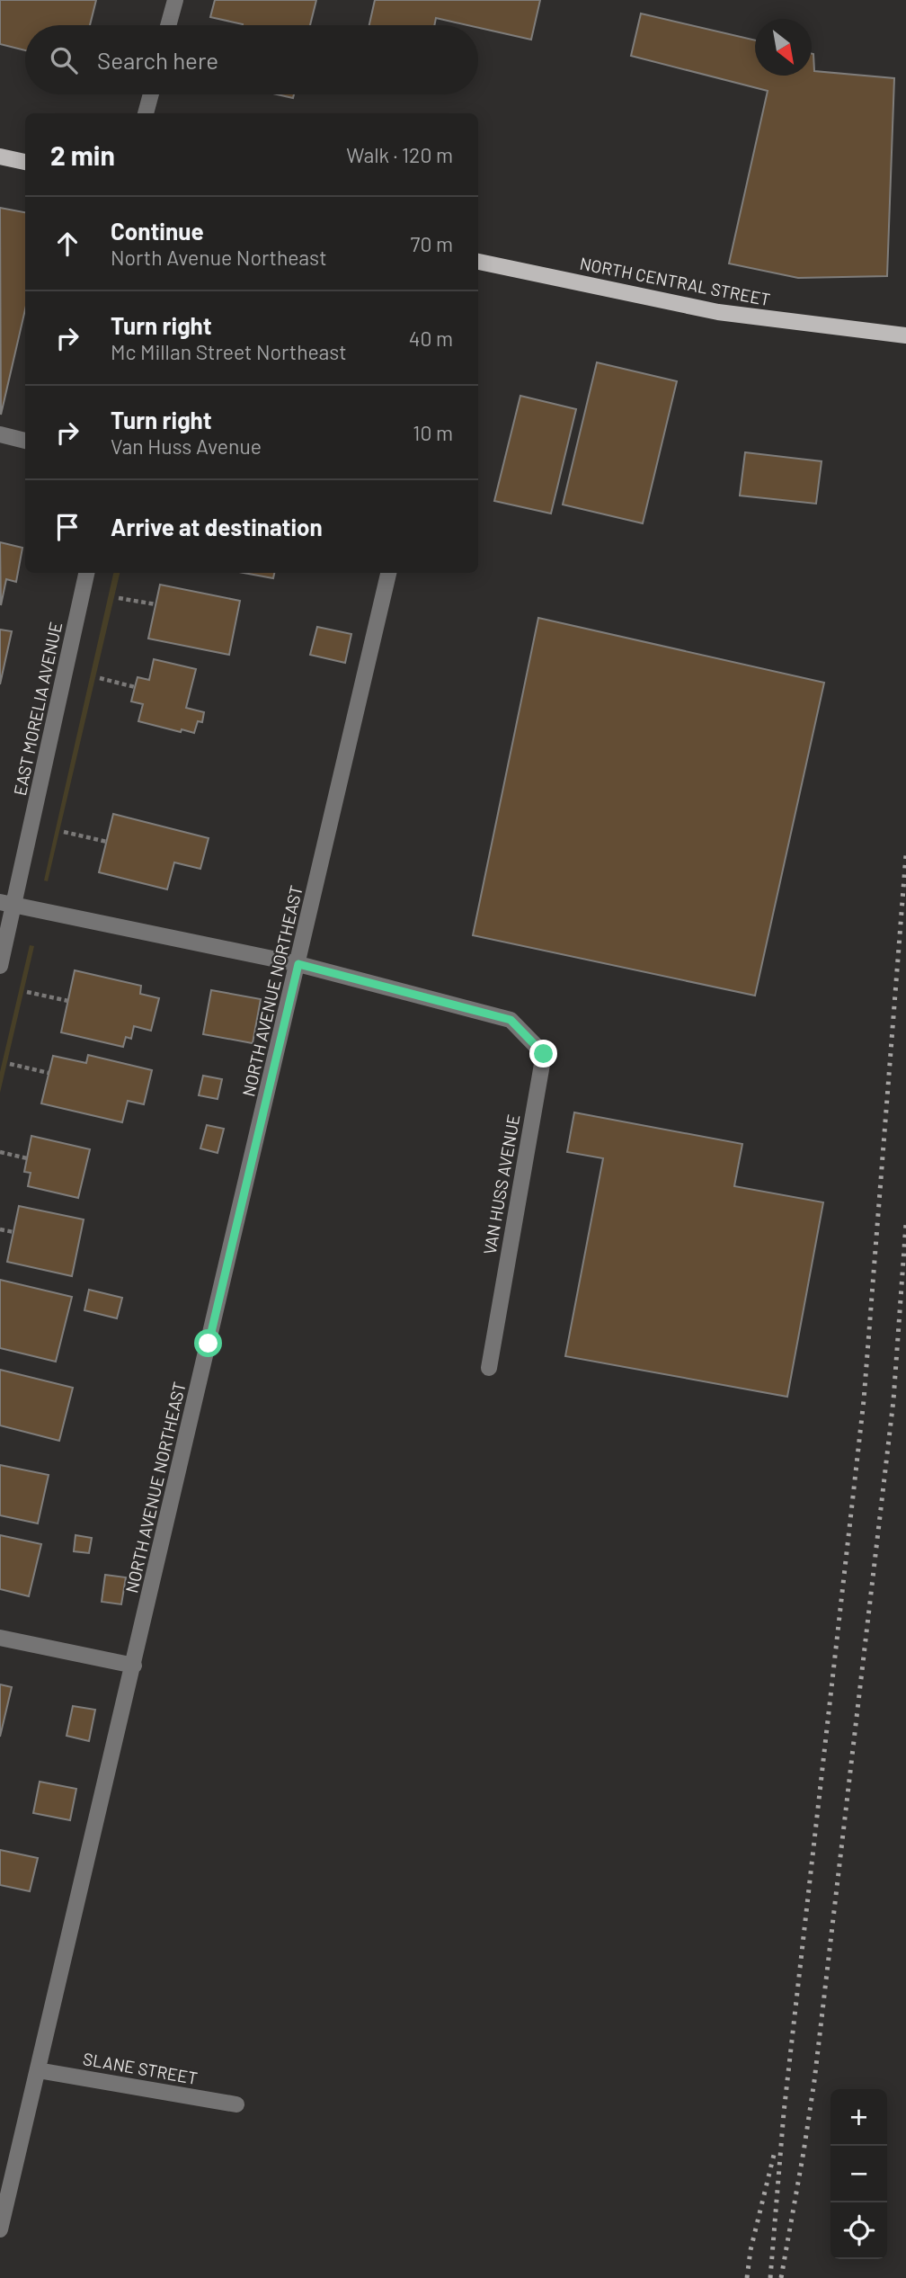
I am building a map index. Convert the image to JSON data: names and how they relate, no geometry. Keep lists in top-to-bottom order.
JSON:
{
  "streets": {
    "main road": ["NORTH CENTRAL STREET"],
    "street": [
      "EAST MORELIA AVENUE",
      "NORTH AVENUE NORTHEAST",
      "VAN HUSS AVENUE",
      "SLANE STREET"
    ]
  },
  "crossings": [
    ["NORTH AVENUE NORTHEAST", "VAN HUSS AVENUE"],
    ["NORTH AVENUE NORTHEAST", "SLANE STREET"]
  ],
  "north": "bottom right",
  "page": {
    "search": "Search here",
    "heading": ["2 min", "Walk · 120 m"],
    "list": [
      ["Continue", "North Avenue Northeast", "70 m"],
      ["Turn right", "Mc Millan Street Northeast", "40 m"],
      ["Turn right", "Van Huss Avenue", "10 m"],
      "Arrive at destination"
    ],
    "map_buttons": ["+", "−"]
  }
}
